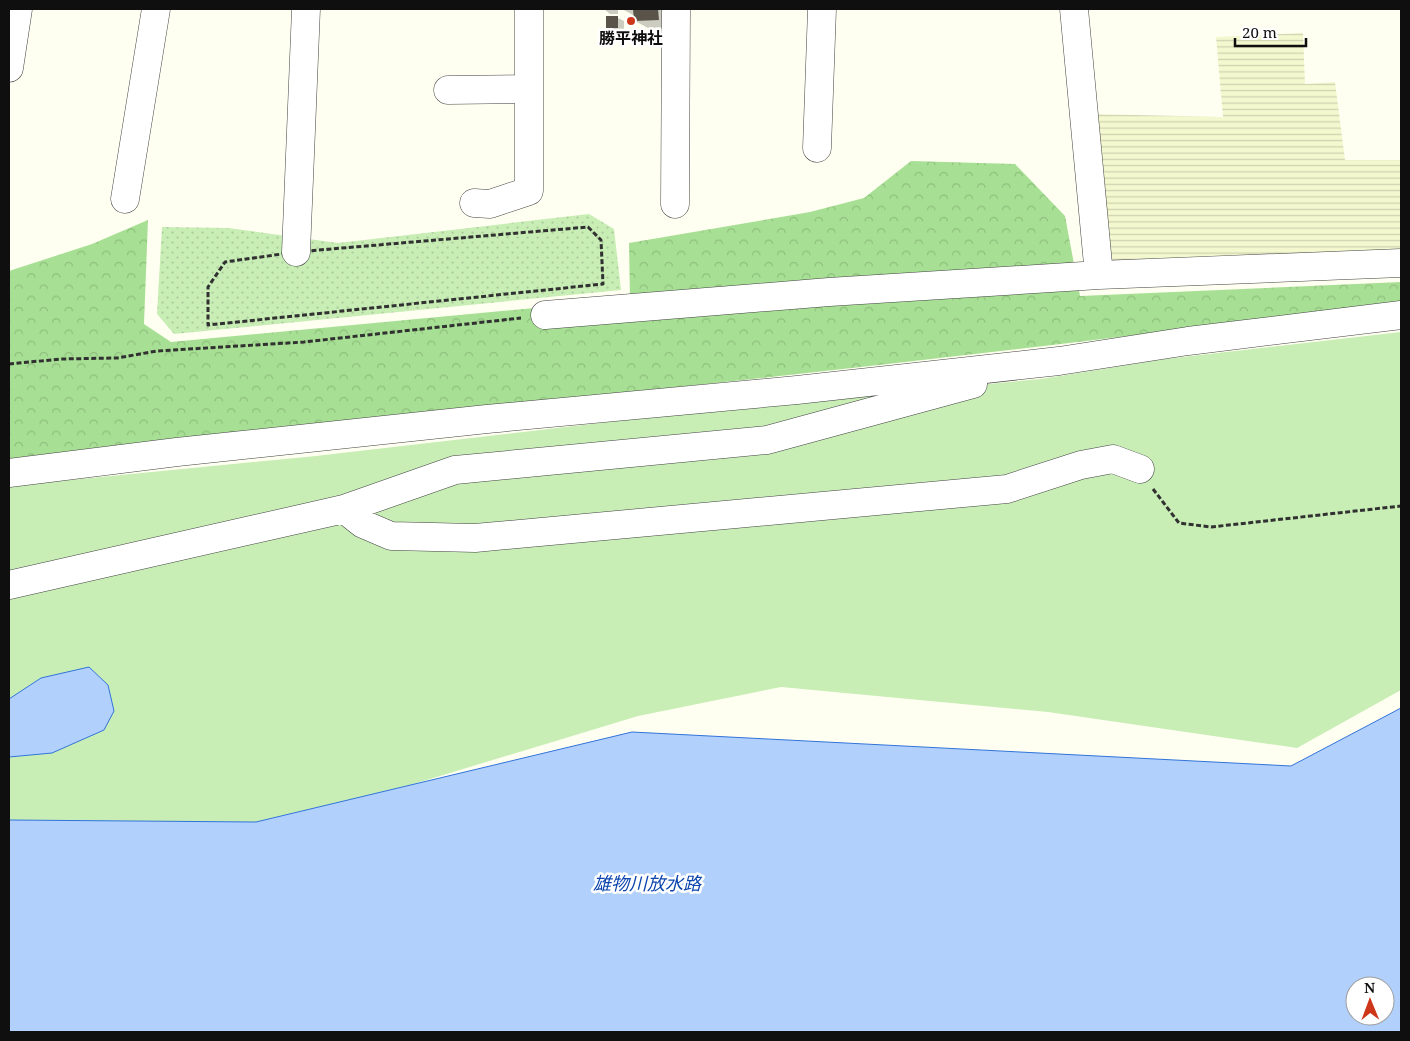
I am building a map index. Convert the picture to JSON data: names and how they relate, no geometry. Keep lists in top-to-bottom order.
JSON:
{
  "water": ["雄物川放水路"],
  "places": ["勝平神社"],
  "scale_bar": "20 m",
  "north": "top"
}
